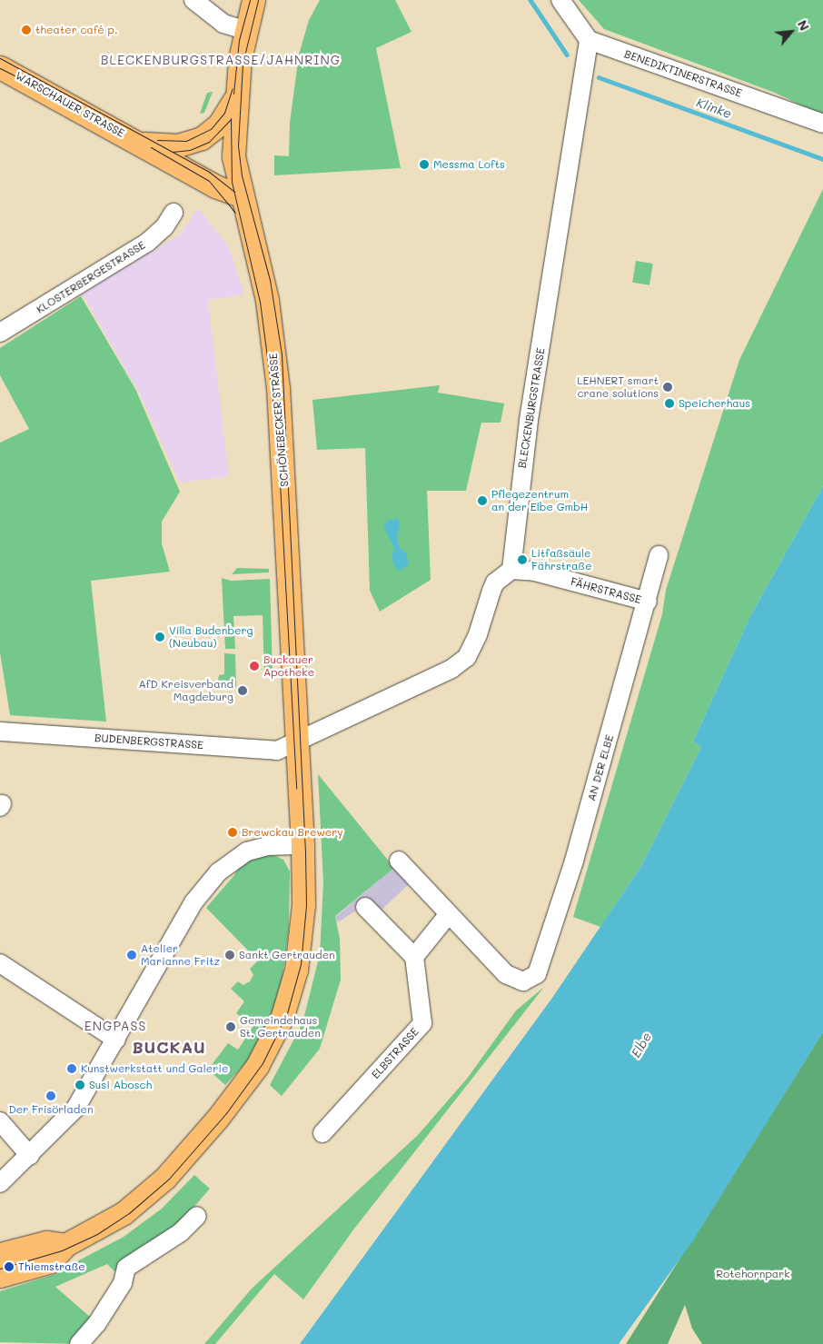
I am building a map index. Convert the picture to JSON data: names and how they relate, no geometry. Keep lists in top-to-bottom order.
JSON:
{
  "streets": {
    "main road": ["WARSCHAUER STRASSE", "SCHÖNEBECKER STRASSE"],
    "street": [
      "BENEDIKTINERSTRASSE",
      "KLOSTERBERGESTRASSE",
      "BLECKENBURGSTRASSE",
      "FÄHRSTRASSE",
      "BUDENBERGSTRASSE",
      "AN DER ELBE",
      "ELBSTRASSE"
    ]
  },
  "crossings": [
    ["BENEDIKTINERSTRASSE", "BLECKENBURGSTRASSE"],
    ["WARSCHAUER STRASSE", "SCHÖNEBECKER STRASSE"],
    ["BLECKENBURGSTRASSE", "FÄHRSTRASSE"],
    ["SCHÖNEBECKER STRASSE", "BUDENBERGSTRASSE"],
    ["FÄHRSTRASSE", "AN DER ELBE"]
  ],
  "districts": ["BLECKENBURGSTRASSE/JAHNRING", "ENGPASS", "BUCKAU"],
  "water": ["Klinke", "Elbe"],
  "parks": ["Rotehornpark"],
  "places": [
    "theater café p.",
    "Messma Lofts",
    "LEHNERT smart crane solutions",
    "Speicherhaus",
    "Pflegezentrum an der Elbe GmbH",
    "Litfaßsäule Fährstraße",
    "Villa Budenberg (Neubau)",
    "Buckauer Apotheke",
    "AfD Kreisverband Magdeburg",
    "Brewckau Brewery",
    "Atelier Marianne Fritz",
    "Sankt Gertrauden",
    "Gemeindehaus St. Gertrauden",
    "Kunstwerkstatt und Galerie",
    "Susi Abosch",
    "Der Frisörladen",
    "Thiemstraße"
  ],
  "north": "top right"
}
